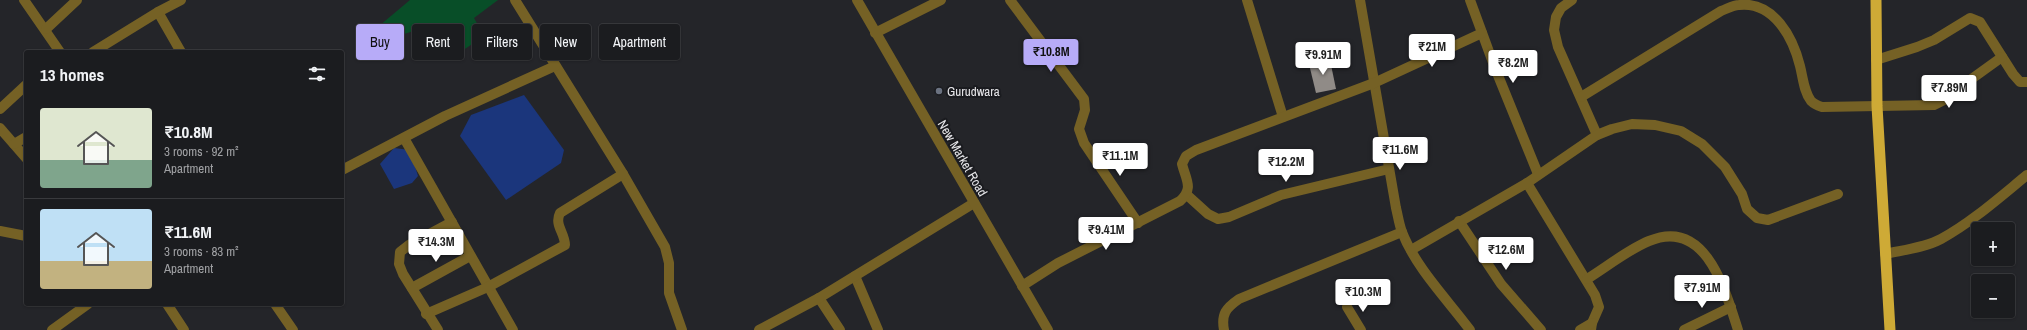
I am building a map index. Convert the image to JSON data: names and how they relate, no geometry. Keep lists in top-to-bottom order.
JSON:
{
  "streets": {
    "street": ["New Market Road"]
  },
  "places": ["Gurudwara"],
  "page": {
    "chip": [
      "Buy",
      "Rent",
      "Filters",
      "New",
      "Apartment"
    ],
    "price": [
      "₹21M",
      "₹10.8M",
      "₹9.91M",
      "₹8.2M",
      "₹7.89M",
      "₹11.6M",
      "₹11.1M",
      "₹12.2M",
      "₹9.41M",
      "₹14.3M",
      "₹12.6M",
      "₹7.91M",
      "₹10.3M"
    ],
    "heading": "13 homes",
    "list": [
      {
        "name": "₹10.8M",
        "note": "3 rooms · 92 m² · Apartment"
      },
      {
        "name": "₹11.6M",
        "note": "3 rooms · 83 m² · Apartment"
      }
    ],
    "map_buttons": ["+", "−"]
  }
}
